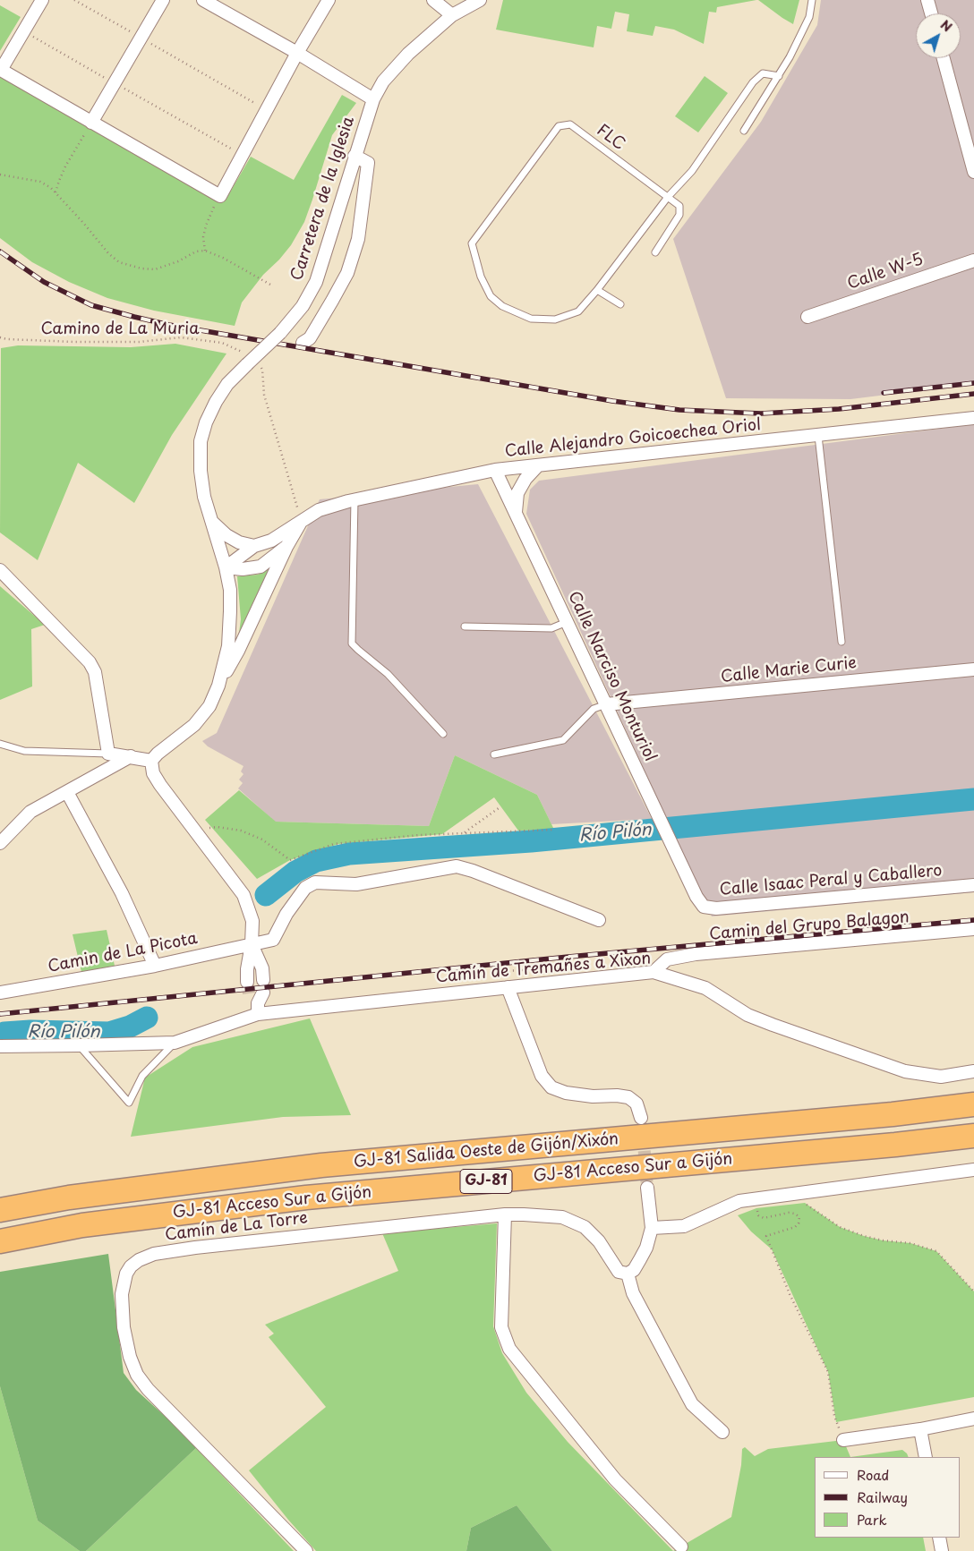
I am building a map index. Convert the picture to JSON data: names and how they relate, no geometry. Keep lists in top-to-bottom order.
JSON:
{
  "streets": {
    "highway": ["GJ-81 Salida Oeste de Gijón/Xixón", "GJ-81 Acceso Sur a Gijón", "GJ-81"],
    "street": [
      "Carretera de la Iglesia",
      "Calle W-5",
      "Calle Alejandro Goicoechea Oriol",
      "Calle Marie Curie",
      "Calle Narciso Monturiol",
      "Calle Isaac Peral y Caballero",
      "Camin del Grupo Balagon",
      "Camin de La Picota",
      "Camín de Tremañes a Xixon",
      "Camín de La Torre"
    ],
    "lane": ["FLC"],
    "path": ["Camino de La Muria"]
  },
  "crossings": [
    ["Carretera de la Iglesia", "Camino de La Muria"],
    ["Carretera de la Iglesia", "Calle Alejandro Goicoechea Oriol"],
    ["Calle Alejandro Goicoechea Oriol", "Calle Narciso Monturiol"],
    ["Calle Marie Curie", "Calle Narciso Monturiol"],
    ["Calle Narciso Monturiol", "Calle Isaac Peral y Caballero"],
    ["Camin del Grupo Balagon", "Camín de Tremañes a Xixon"]
  ],
  "water": ["Río Pilón"],
  "legend": ["Road", "Railway", "Park"],
  "north": "top right"
}
